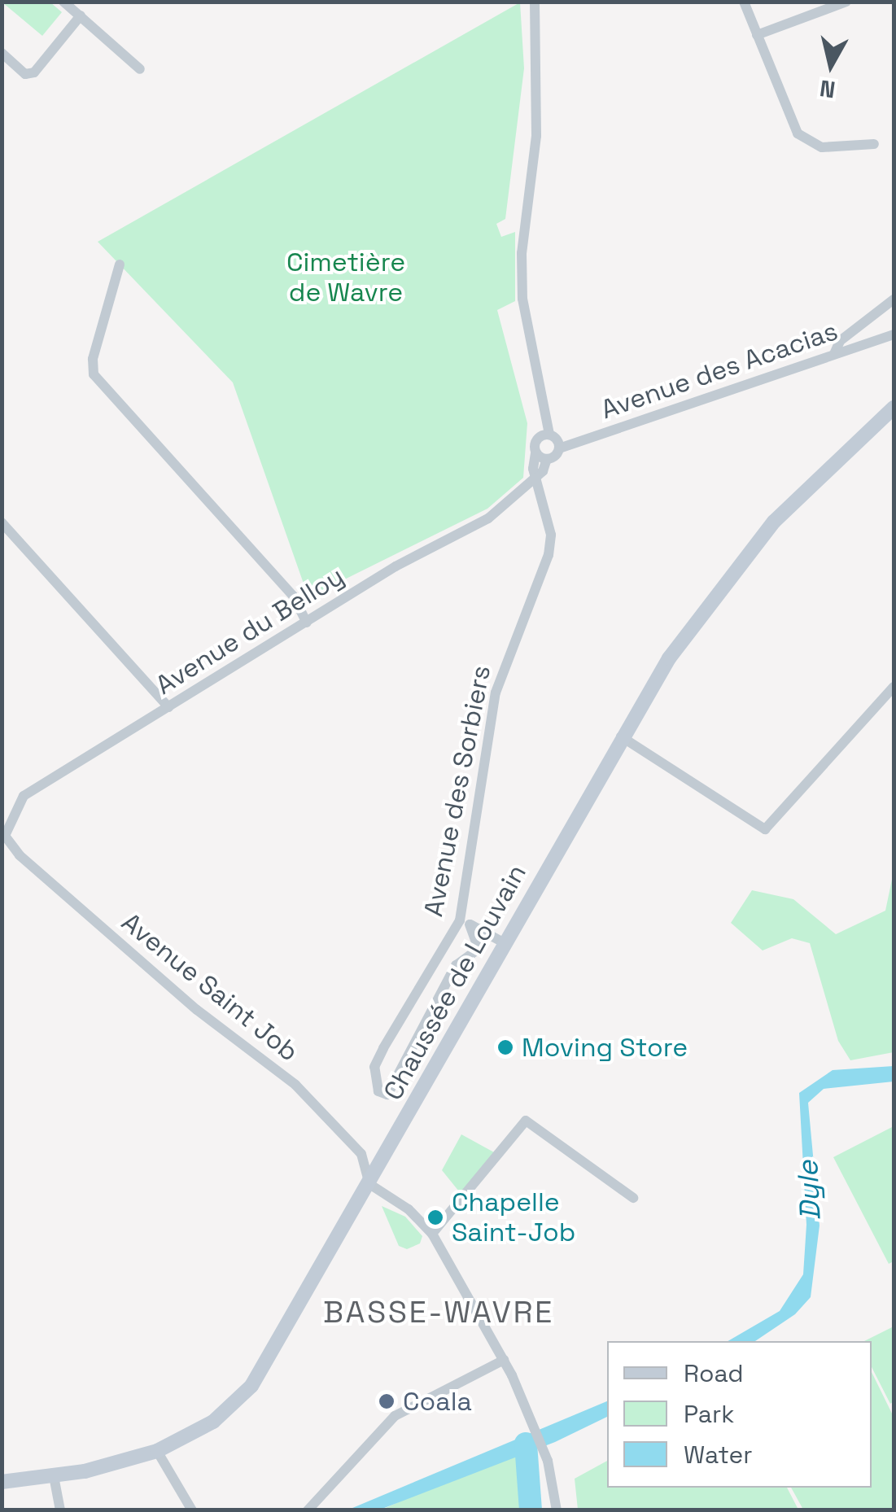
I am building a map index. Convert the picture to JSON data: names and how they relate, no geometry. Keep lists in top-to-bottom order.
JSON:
{
  "streets": {
    "main road": ["Chaussée de Louvain"],
    "street": [
      "Avenue des Acacias",
      "Avenue du Belloy",
      "Avenue des Sorbiers",
      "Avenue Saint Job"
    ]
  },
  "crossings": [
    ["Avenue du Belloy", "Avenue des Sorbiers"],
    ["Avenue du Belloy", "Avenue Saint Job"],
    ["Chaussée de Louvain", "Avenue Saint Job"]
  ],
  "districts": ["BASSE-WAVRE"],
  "water": ["Dyle"],
  "parks": ["Cimetière de Wavre"],
  "places": ["Moving Store", "Chapelle Saint-Job", "Coala"],
  "legend": ["Road", "Park", "Water"],
  "north": "bottom"
}
